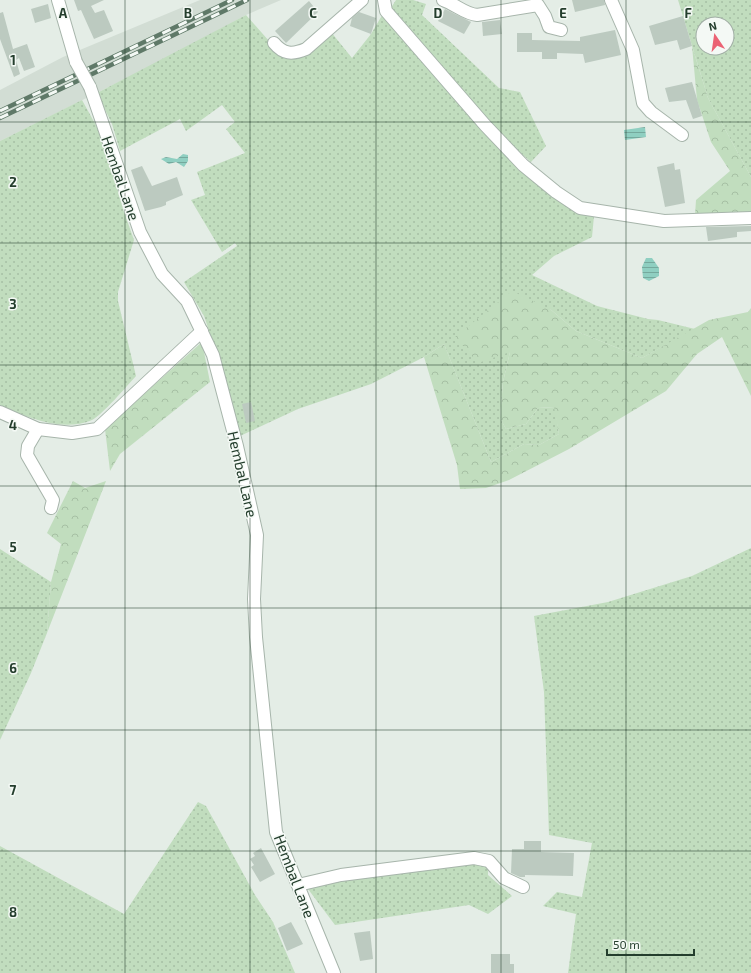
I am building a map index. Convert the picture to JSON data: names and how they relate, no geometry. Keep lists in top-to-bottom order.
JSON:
{
  "streets": {
    "street": ["Hembal Lane"]
  },
  "scale_bar": "50 m",
  "north": "top",
  "grid": {
    "columns": [
      "A",
      "B",
      "C",
      "D",
      "E",
      "F"
    ],
    "rows": [
      "1",
      "2",
      "3",
      "4",
      "5",
      "6",
      "7",
      "8"
    ]
  }
}
